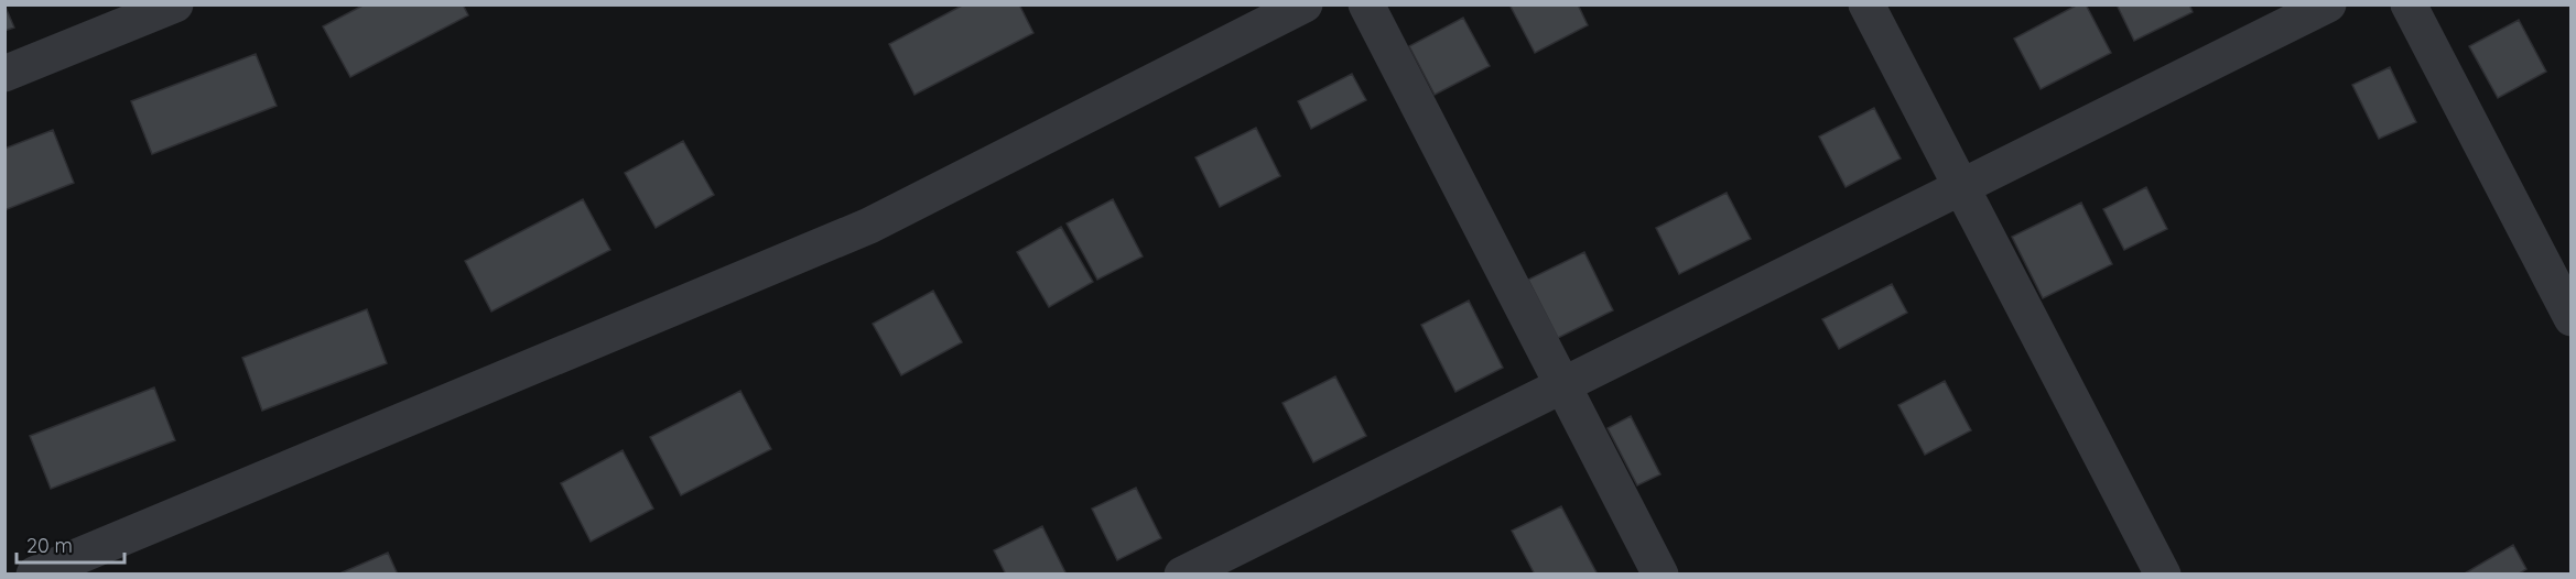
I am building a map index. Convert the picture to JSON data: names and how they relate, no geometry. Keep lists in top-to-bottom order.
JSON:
{
  "scale_bar": "20 m"
}
